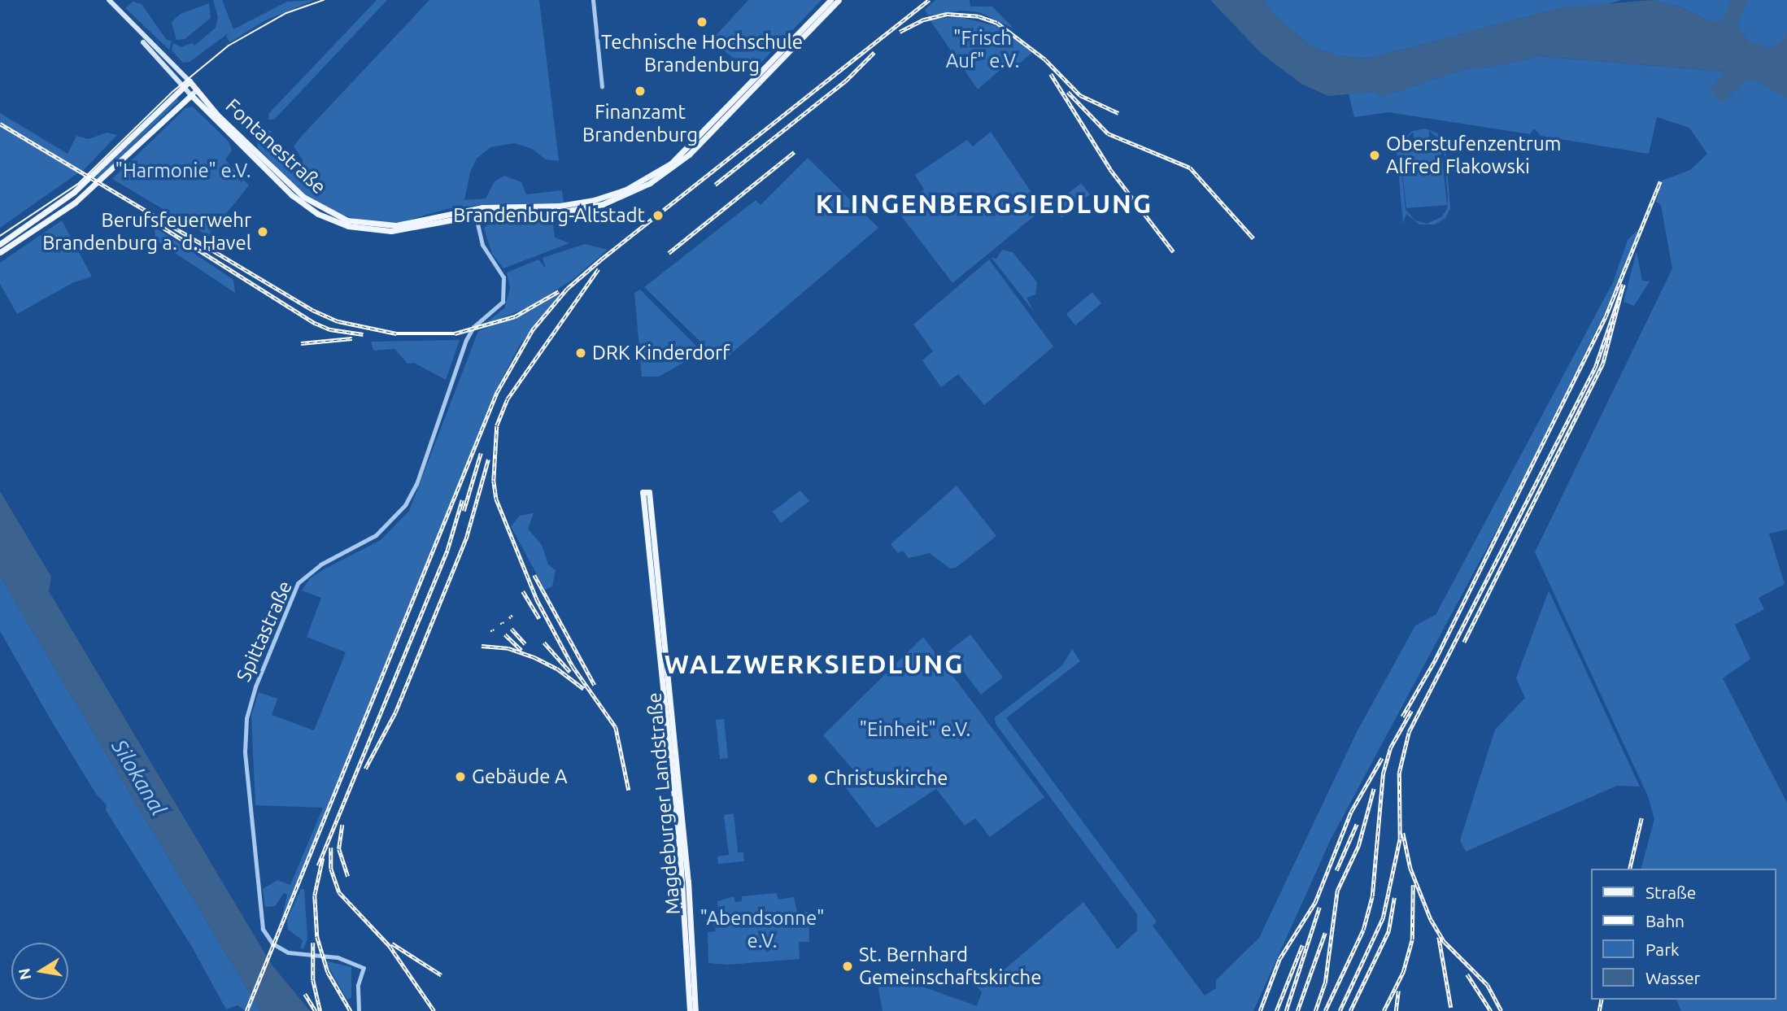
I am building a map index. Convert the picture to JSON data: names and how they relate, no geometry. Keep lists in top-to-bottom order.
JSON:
{
  "streets": {
    "main road": ["Fontanestraße", "Magdeburger Landstraße"],
    "street": ["Spittastraße"]
  },
  "crossings": [
    ["Fontanestraße", "Spittastraße"]
  ],
  "districts": ["KLINGENBERGSIEDLUNG", "WALZWERKSIEDLUNG"],
  "water": ["Silokanal"],
  "parks": [
    "\"Frisch Auf\" e.V.",
    "\"Harmonie\" e.V.",
    "\"Einheit\" e.V.",
    "\"Abendsonne\" e.V."
  ],
  "places": [
    "Technische Hochschule Brandenburg",
    "Finanzamt Brandenburg",
    "Oberstufenzentrum Alfred Flakowski",
    "Brandenburg-Altstadt",
    "Berufsfeuerwehr Brandenburg a. d. Havel",
    "DRK Kinderdorf",
    "Gebäude A",
    "Christuskirche",
    "St. Bernhard Gemeinschaftskirche"
  ],
  "legend": [
    "Straße",
    "Bahn",
    "Park",
    "Wasser"
  ],
  "north": "left"
}
